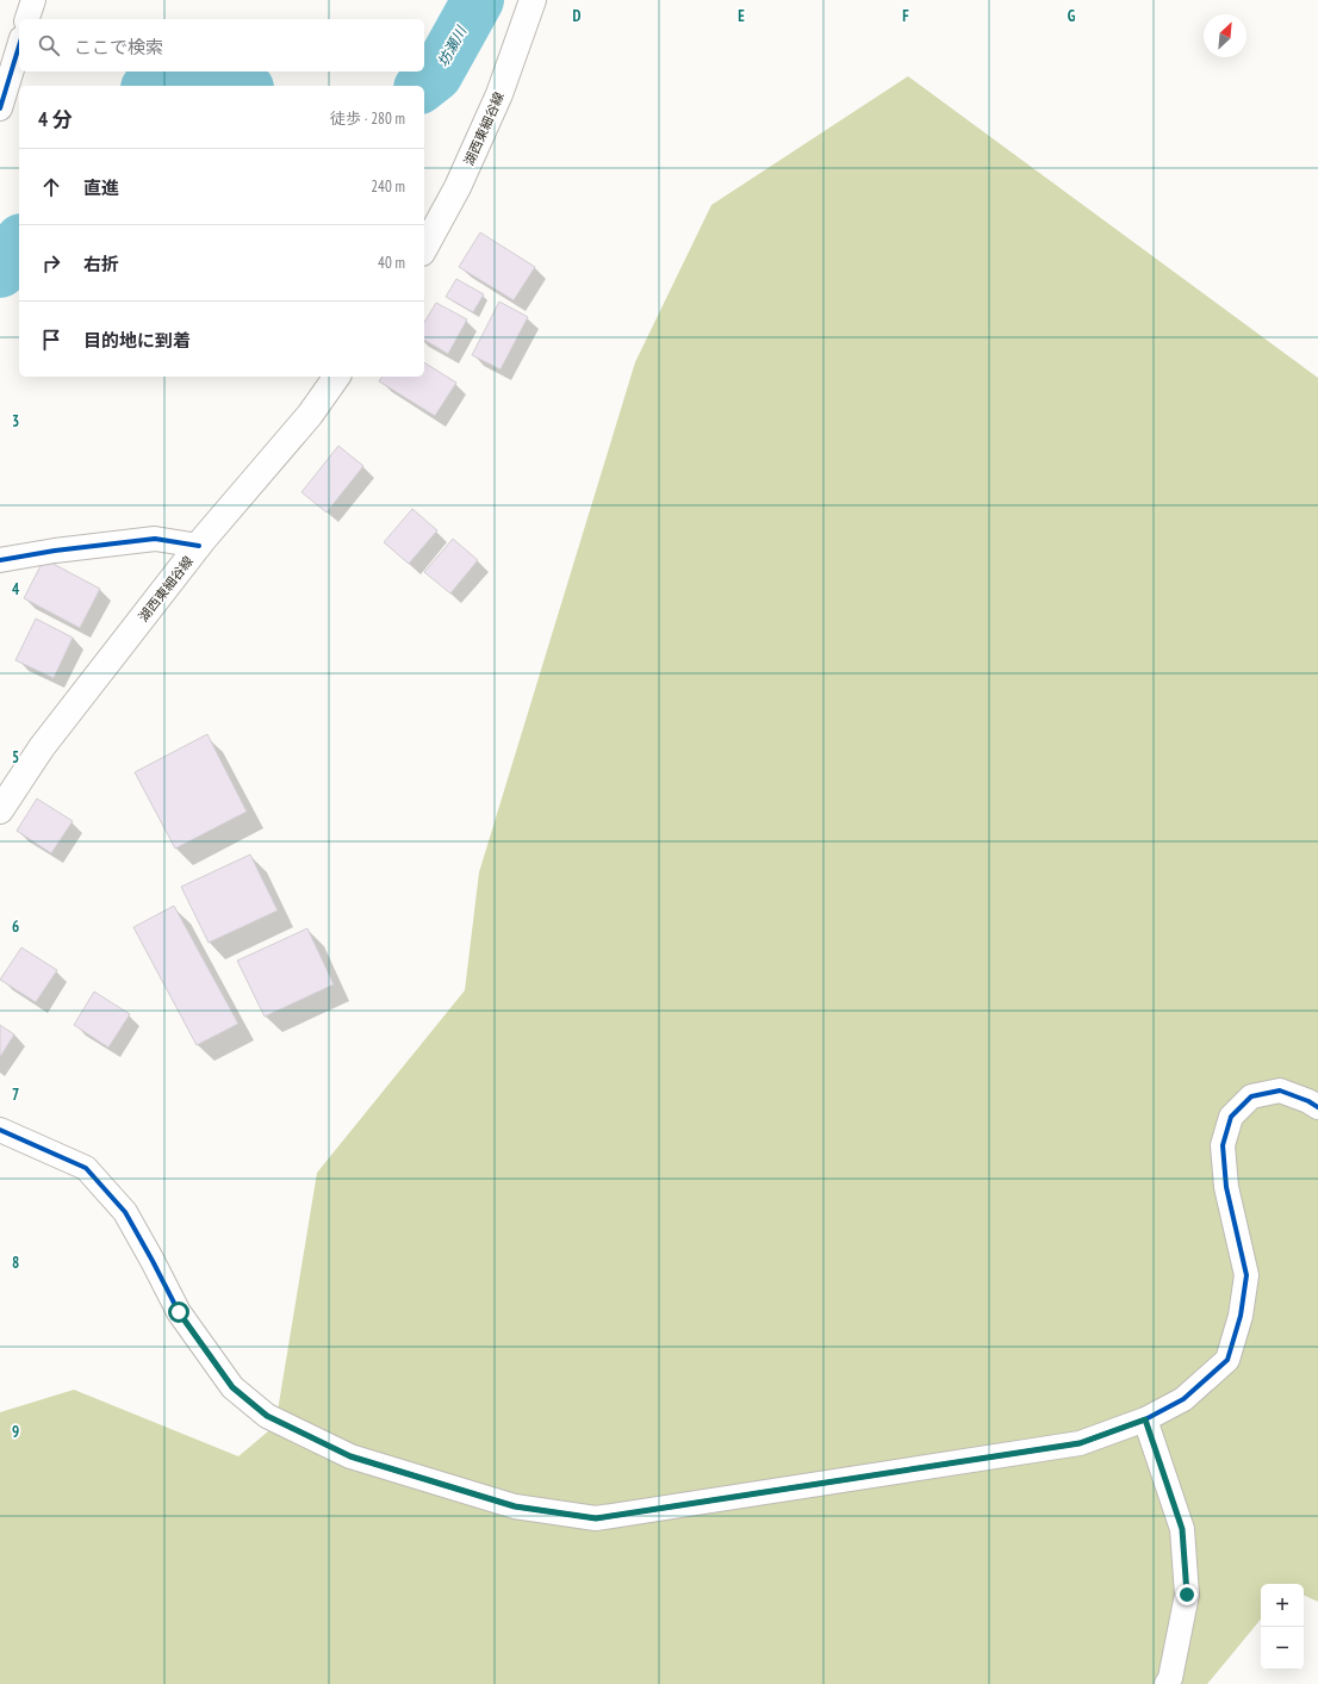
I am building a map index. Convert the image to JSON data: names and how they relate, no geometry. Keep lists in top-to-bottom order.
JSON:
{
  "streets": {
    "main road": ["湖西東細谷線"]
  },
  "water": ["坊瀬川"],
  "north": "top right",
  "page": {
    "search": "ここで検索",
    "heading": ["4 分", "徒歩 · 280 m"],
    "list": [
      ["直進", "240 m"],
      ["右折", "40 m"],
      "目的地に到着"
    ],
    "map_buttons": ["+", "−"]
  },
  "grid": {
    "columns": [
      "D",
      "E",
      "F",
      "G"
    ],
    "rows": [
      "3",
      "4",
      "5",
      "6",
      "7",
      "8",
      "9"
    ]
  }
}
